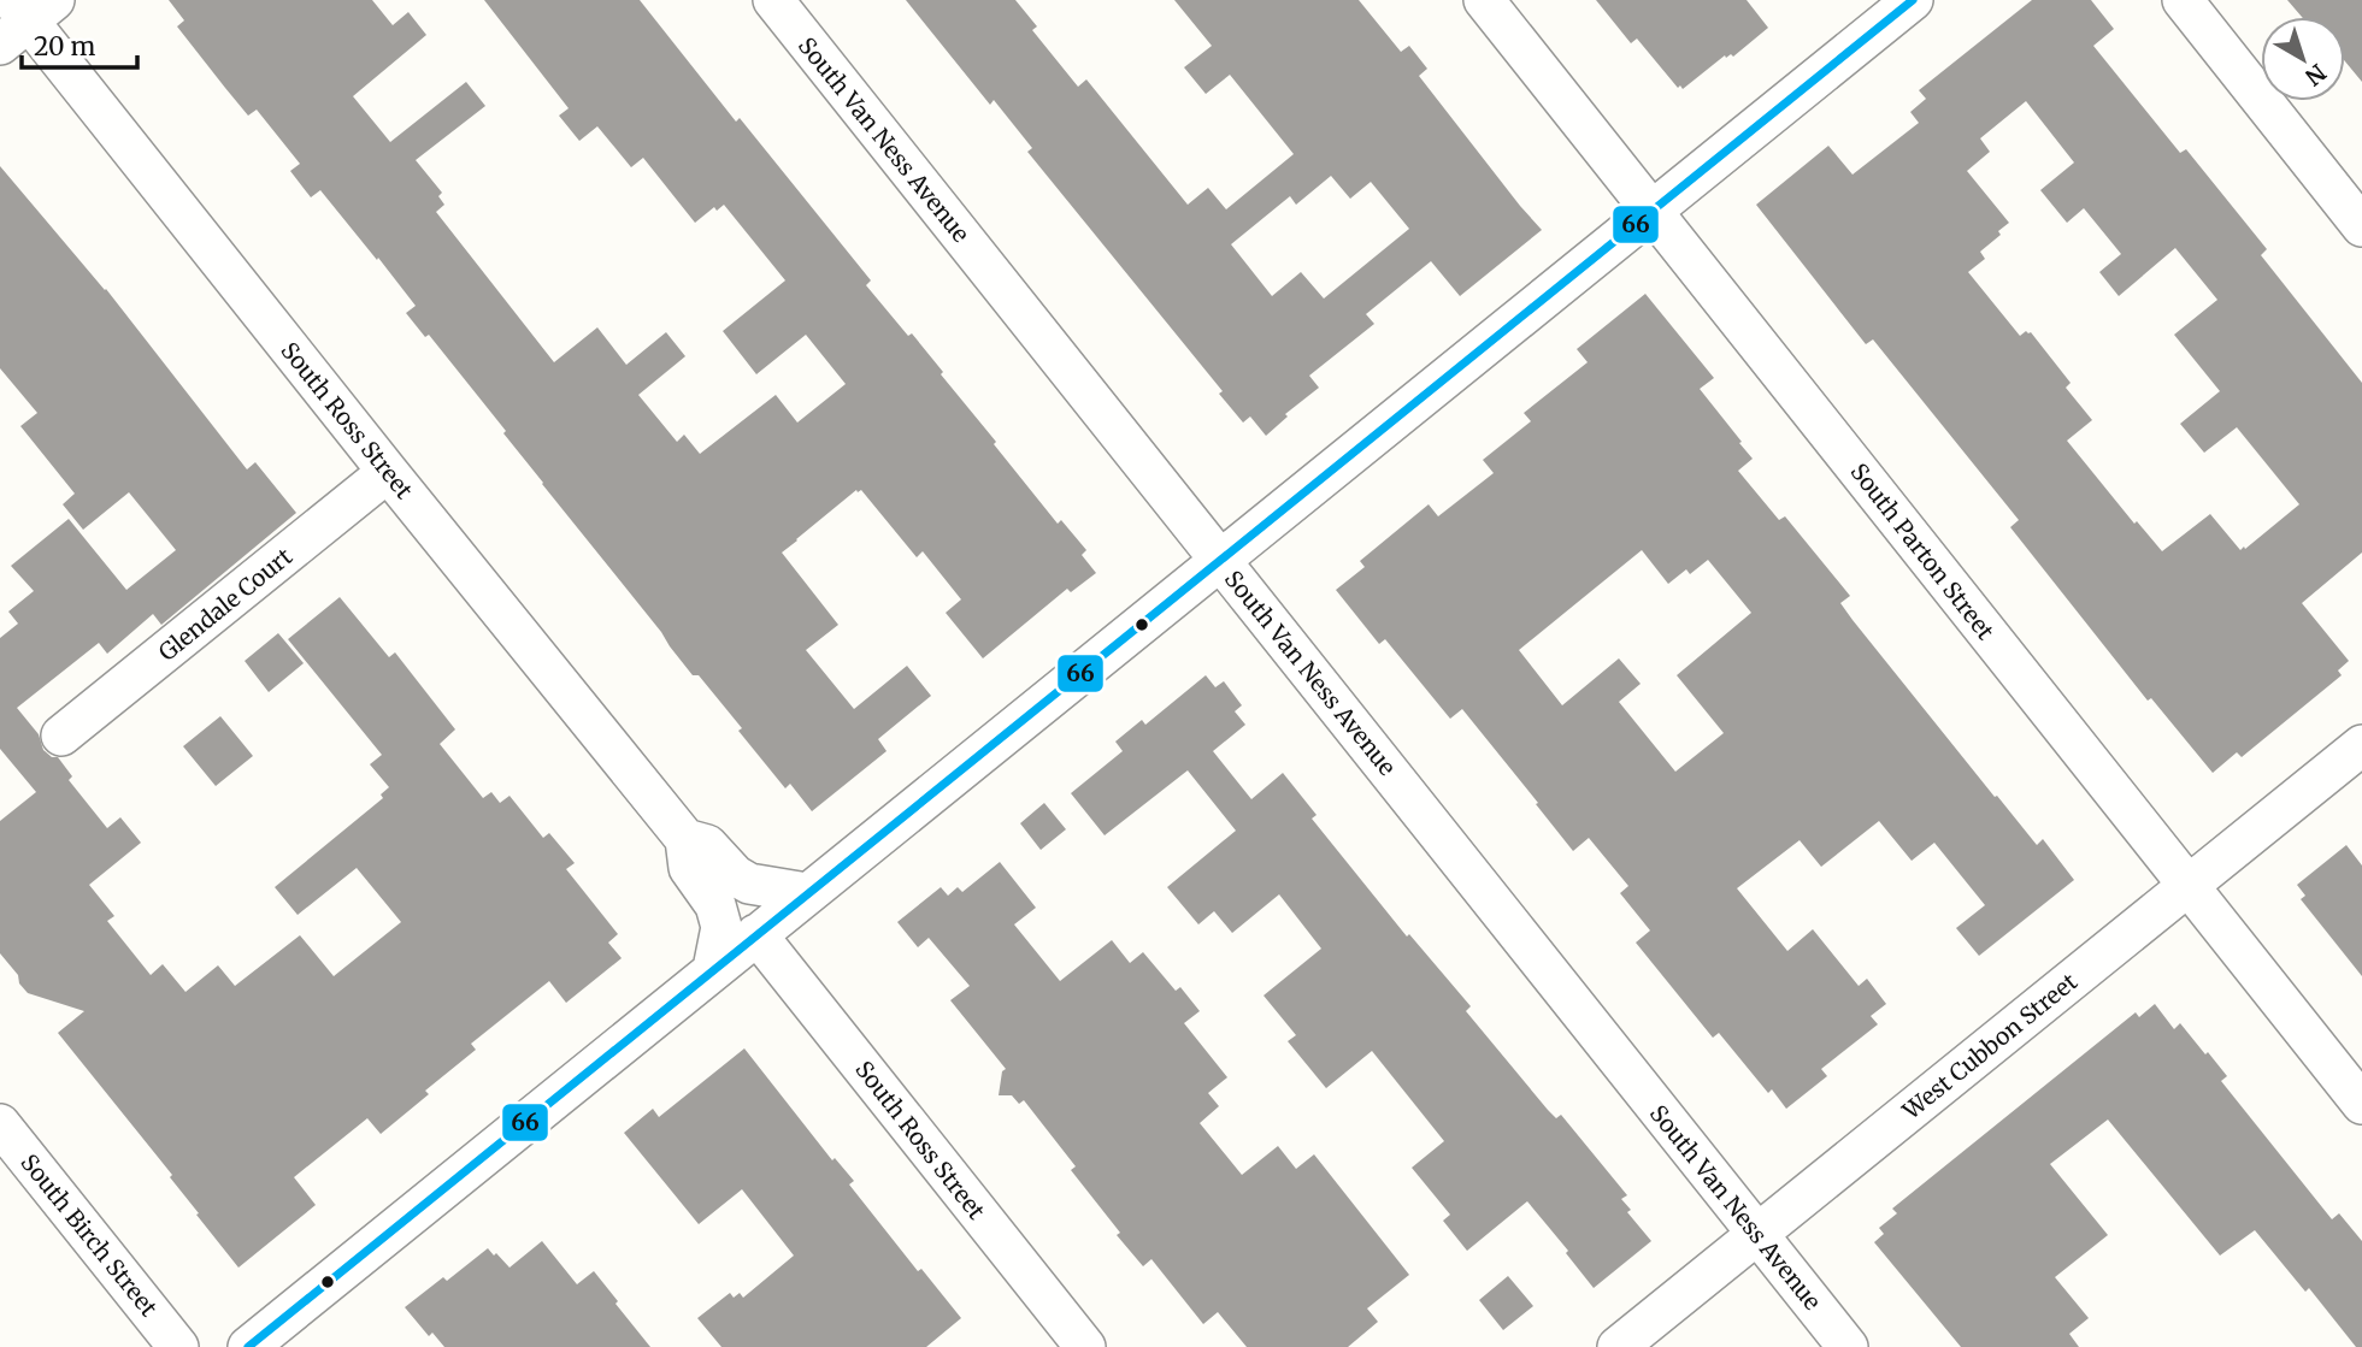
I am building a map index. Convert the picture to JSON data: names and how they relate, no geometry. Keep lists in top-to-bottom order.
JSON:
{
  "streets": {
    "street": [
      "South Van Ness Avenue",
      "South Ross Street",
      "South Parton Street",
      "Glendale Court",
      "West Cubbon Street",
      "South Birch Street"
    ]
  },
  "crossings": [
    ["South Van Ness Avenue", "West Cubbon Street"],
    ["South Ross Street", "Glendale Court"],
    ["South Parton Street", "West Cubbon Street"]
  ],
  "lines": ["transit line 66"],
  "scale_bar": "20 m",
  "north": "bottom right"
}
